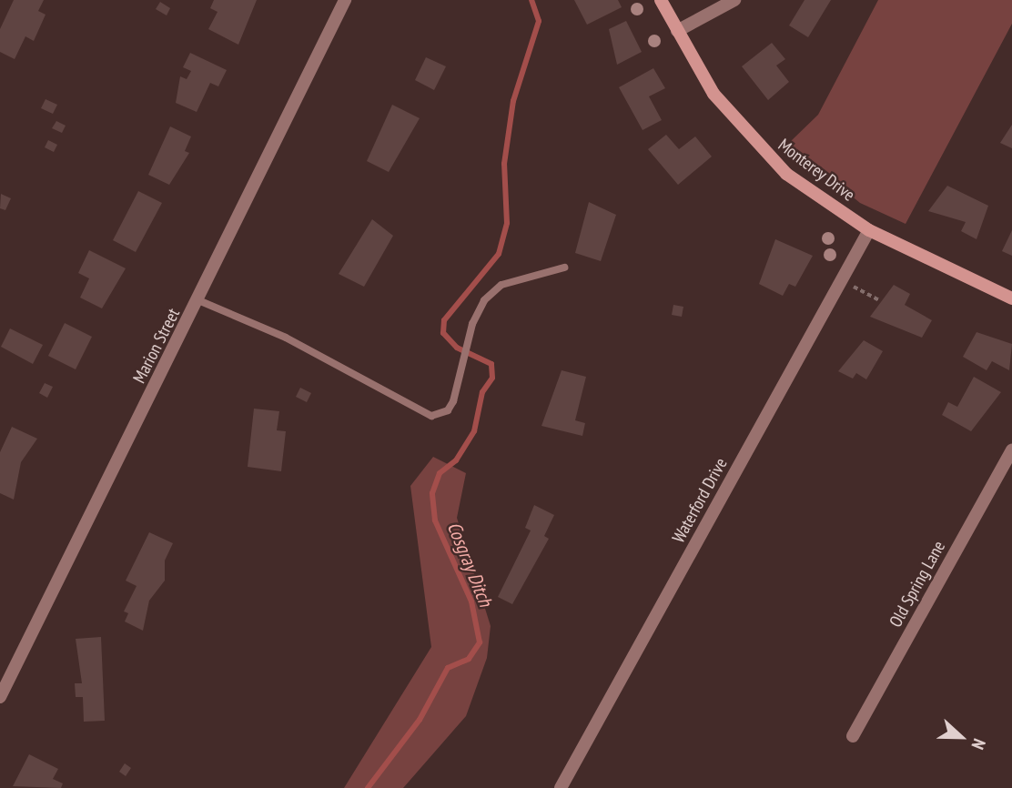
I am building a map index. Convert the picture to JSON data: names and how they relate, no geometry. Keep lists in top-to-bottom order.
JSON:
{
  "streets": {
    "street": [
      "Monterey Drive",
      "Marion Street",
      "Waterford Drive",
      "Old Spring Lane"
    ]
  },
  "crossings": [
    ["Monterey Drive", "Waterford Drive"]
  ],
  "water": ["Cosgray Ditch"],
  "north": "right"
}
